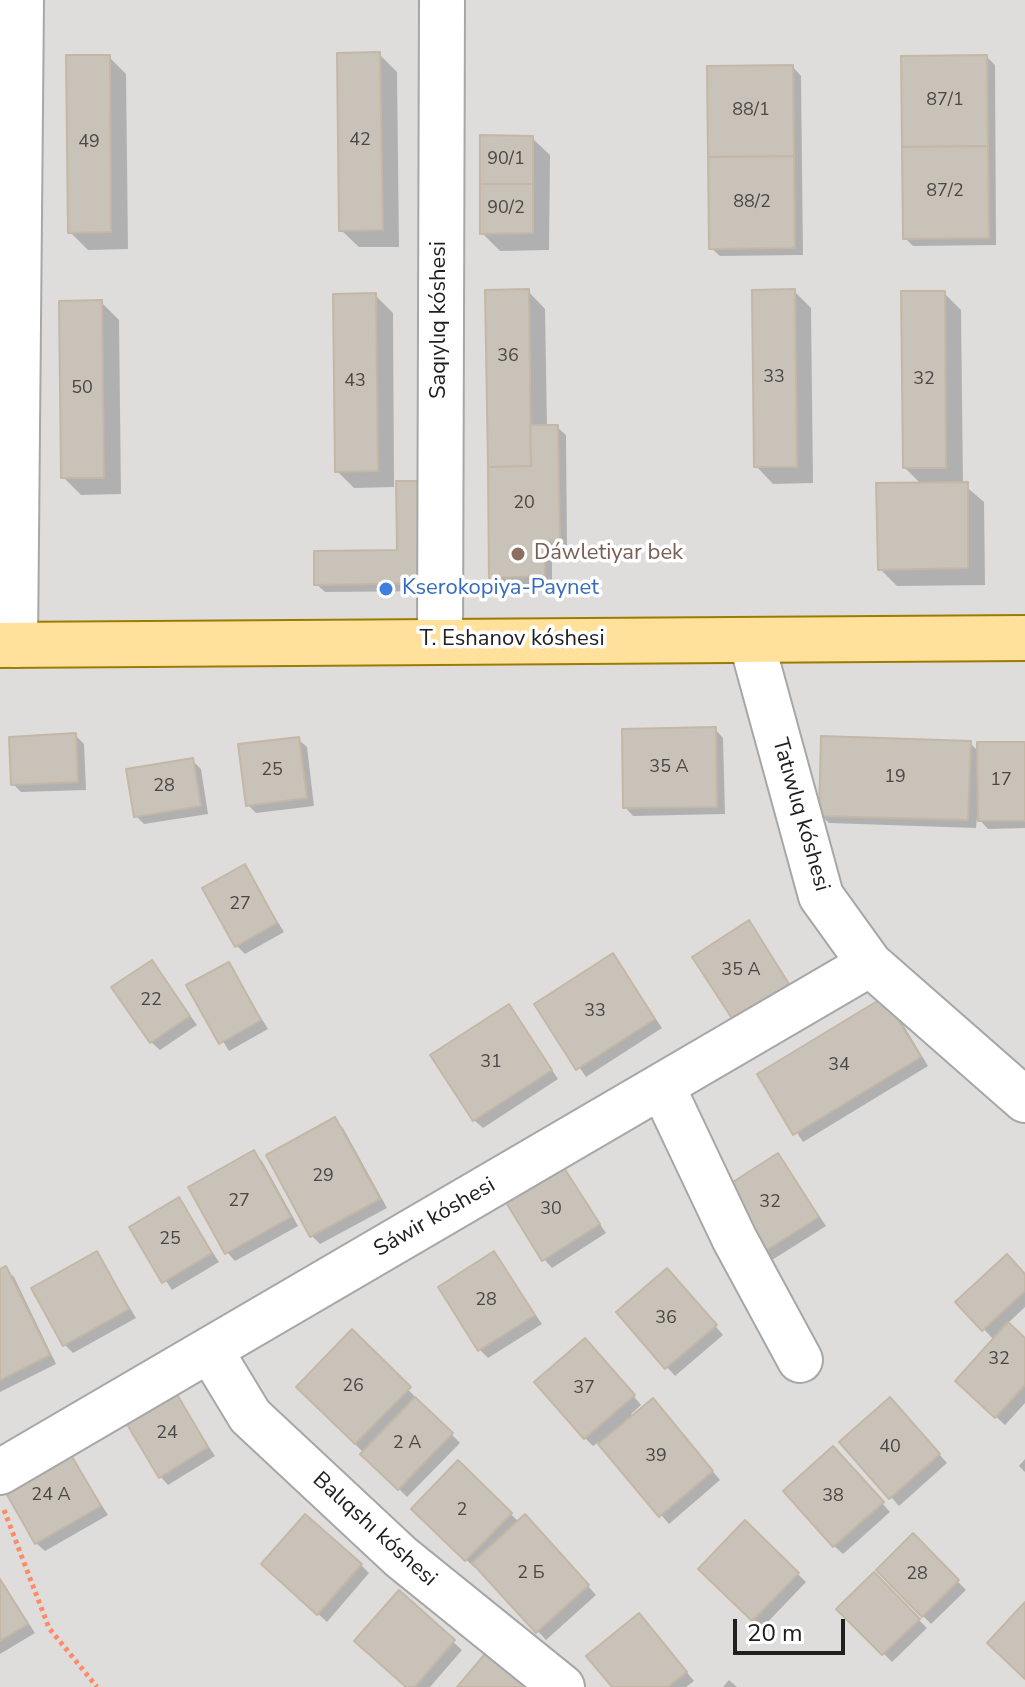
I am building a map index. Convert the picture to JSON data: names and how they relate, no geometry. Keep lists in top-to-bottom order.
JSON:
{
  "streets": {
    "main road": ["T. Eshanov kóshesi"],
    "street": [
      "Saqıylıq kóshesi",
      "Tatıwlıq kóshesi",
      "Sáwir kóshesi",
      "Balıqshı kóshesi"
    ]
  },
  "crossings": [
    ["Saqıylıq kóshesi", "T. Eshanov kóshesi"],
    ["T. Eshanov kóshesi", "Tatıwlıq kóshesi"],
    ["Tatıwlıq kóshesi", "Sáwir kóshesi"],
    ["Sáwir kóshesi", "Balıqshı kóshesi"]
  ],
  "places": ["Dáwletiyar bek", "Kserokopiya-Paynet"],
  "house_numbers": [
    "87/1",
    "88/1",
    "42",
    "49",
    "90/1",
    "87/2",
    "88/2",
    "90/2",
    "36",
    "33",
    "32",
    "43",
    "50",
    "20",
    "35 А",
    "25",
    "19",
    "17",
    "28",
    "27",
    "35 А",
    "22",
    "33",
    "31",
    "34",
    "29",
    "27",
    "32",
    "30",
    "25",
    "28",
    "36",
    "32",
    "26",
    "37",
    "24",
    "2 А",
    "40",
    "39",
    "24 А",
    "38",
    "2",
    "2 Б",
    "28"
  ],
  "scale_bar": "20 m"
}
